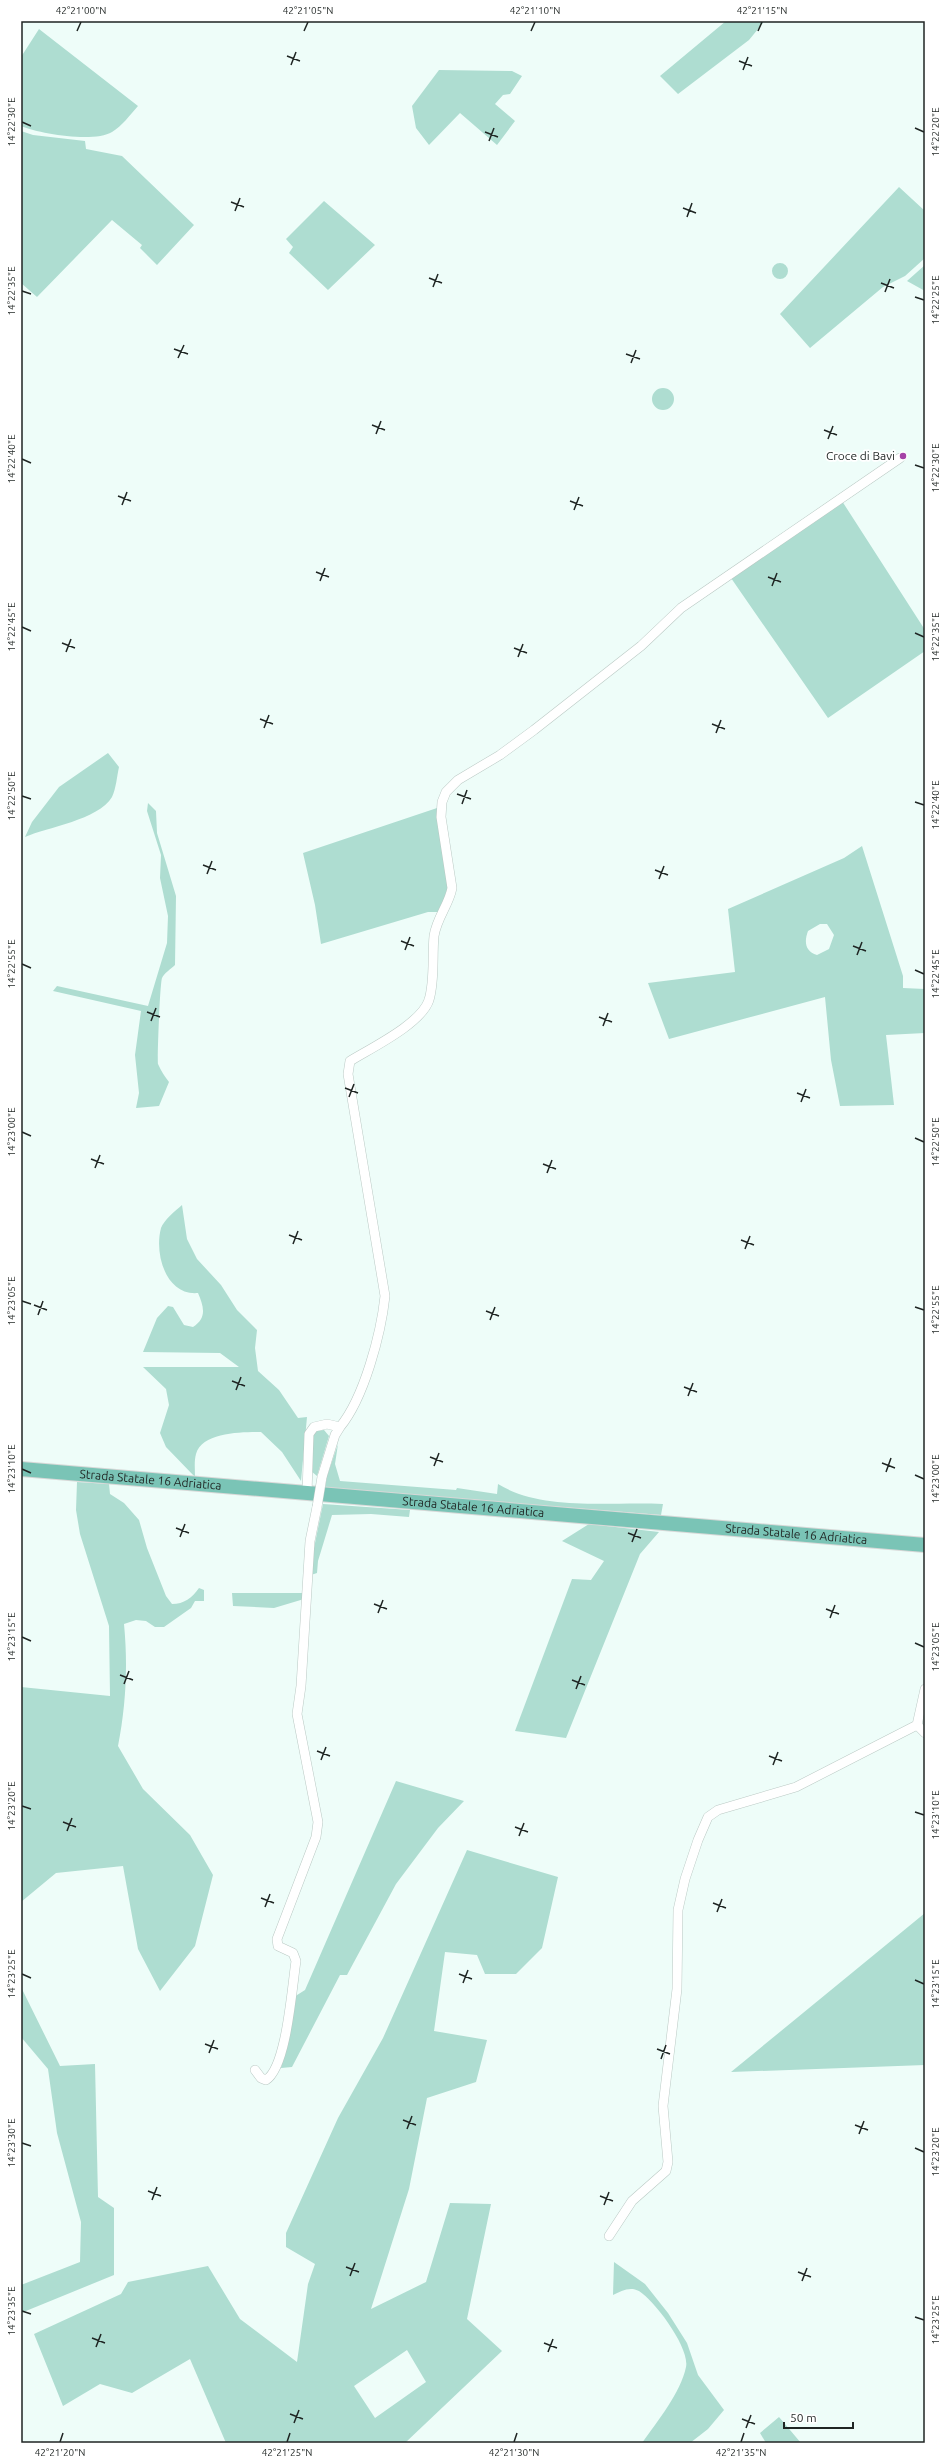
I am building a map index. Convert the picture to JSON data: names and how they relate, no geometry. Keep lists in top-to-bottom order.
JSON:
{
  "streets": {
    "main road": ["Strada Statale 16 Adriatica"]
  },
  "places": ["Croce di Bavi"],
  "scale_bar": "50 m",
  "coordinates": [
    "42°21'00\"N",
    "42°21'05\"N",
    "42°21'10\"N",
    "42°21'15\"N",
    "14°22'30\"E",
    "14°22'20\"E",
    "14°22'35\"E",
    "14°22'25\"E",
    "14°22'40\"E",
    "14°22'45\"E",
    "14°22'50\"E",
    "14°22'55\"E",
    "14°23'00\"E",
    "14°23'05\"E",
    "14°23'10\"E",
    "14°23'15\"E",
    "14°23'20\"E",
    "14°23'25\"E",
    "14°23'30\"E",
    "14°23'35\"E",
    "42°21'20\"N",
    "42°21'25\"N",
    "42°21'30\"N",
    "42°21'35\"N"
  ]
}
